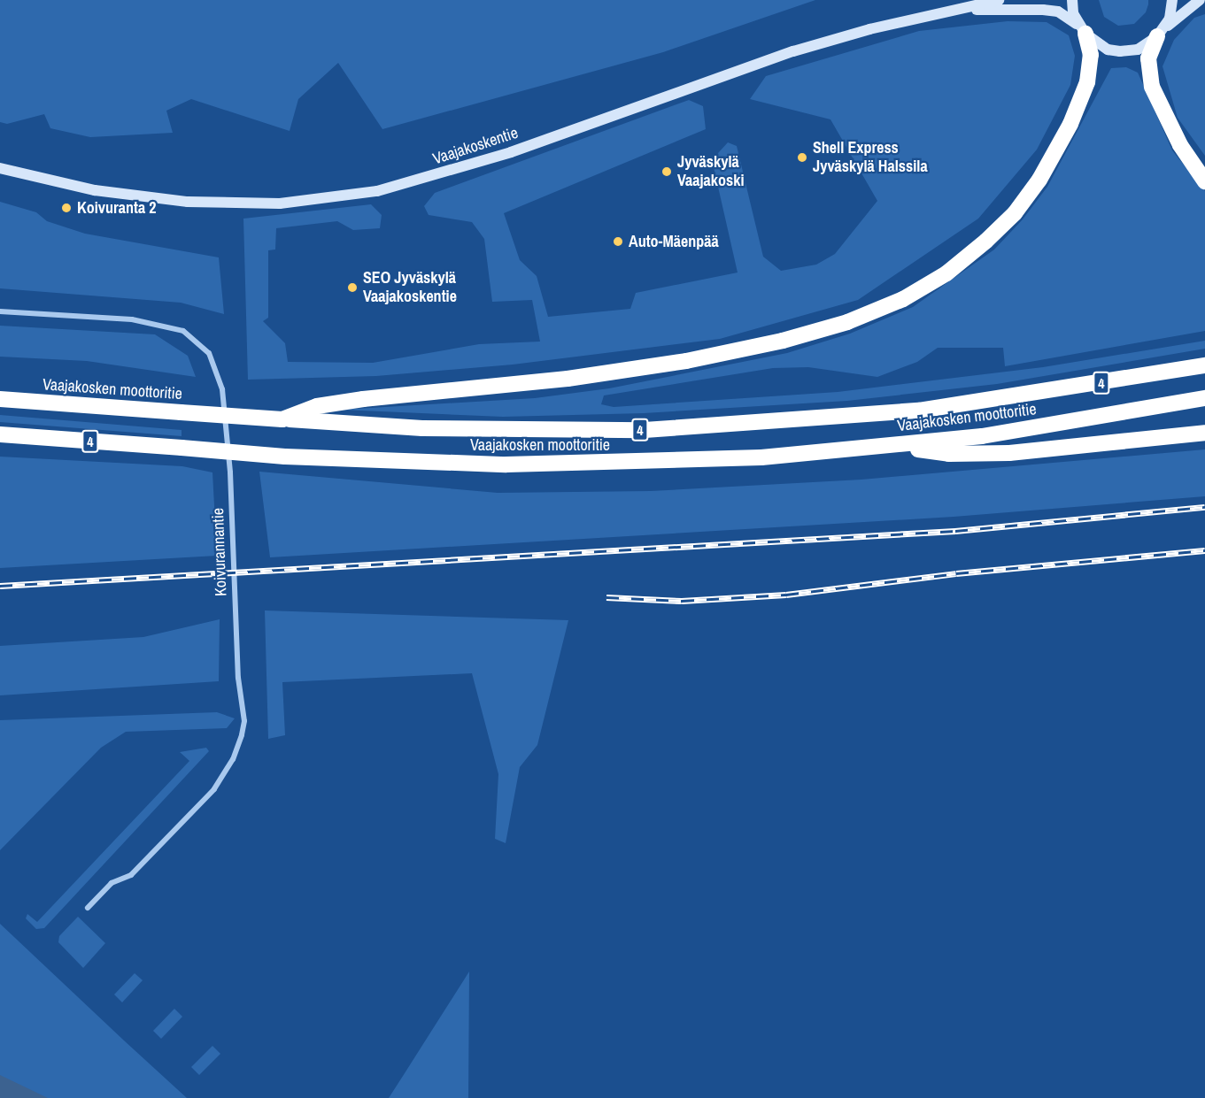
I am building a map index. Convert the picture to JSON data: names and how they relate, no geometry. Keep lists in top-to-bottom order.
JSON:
{
  "streets": {
    "highway": ["4", "Vaajakosken moottoritie"],
    "main road": ["Vaajakoskentie"],
    "street": ["Koivurannantie"]
  },
  "places": [
    "Shell Express Jyväskylä Halssila",
    "Jyväskylä Vaajakoski",
    "Koivuranta 2",
    "Auto-Mäenpää",
    "SEO Jyväskylä Vaajakoskentie"
  ]
}
